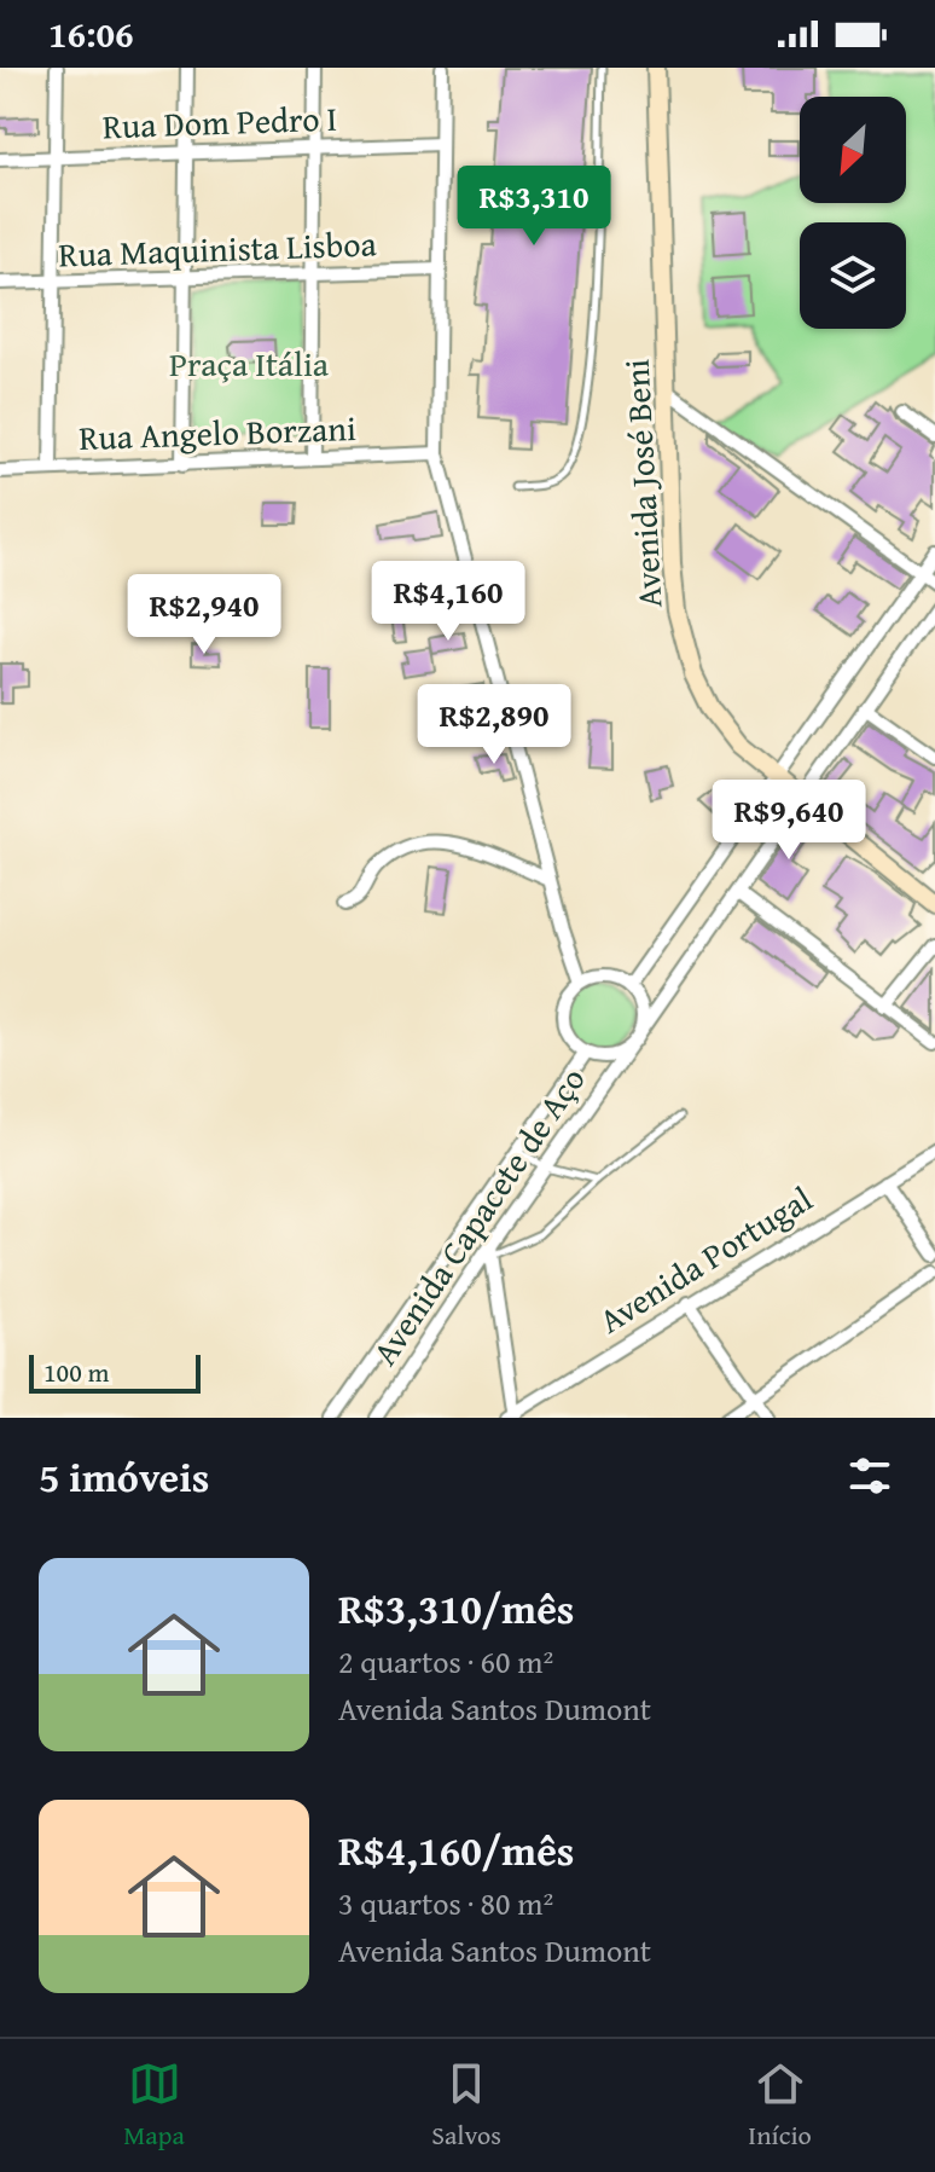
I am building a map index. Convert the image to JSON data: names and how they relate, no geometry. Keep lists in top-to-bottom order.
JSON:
{
  "streets": {
    "main road": ["Avenida José Beni"],
    "street": [
      "Rua Dom Pedro I",
      "Rua Maquinista Lisboa",
      "Rua Angelo Borzani",
      "Avenida Capacete de Aço",
      "Avenida Portugal"
    ]
  },
  "parks": ["Praça Itália"],
  "scale_bar": "100 m",
  "north": "bottom left",
  "page": {
    "status": "16:06",
    "price": [
      "R$3,310",
      "R$4,160",
      "R$2,940",
      "R$2,890",
      "R$9,640"
    ],
    "scale": "100 m",
    "heading": "5 imóveis",
    "list": [
      {
        "name": "R$3,310/mês",
        "note": "2 quartos · 60 m² · Avenida Santos Dumont"
      },
      {
        "name": "R$4,160/mês",
        "note": "3 quartos · 80 m² · Avenida Santos Dumont"
      }
    ],
    "tabs": ["Mapa", "Salvos", "Início"]
  }
}
